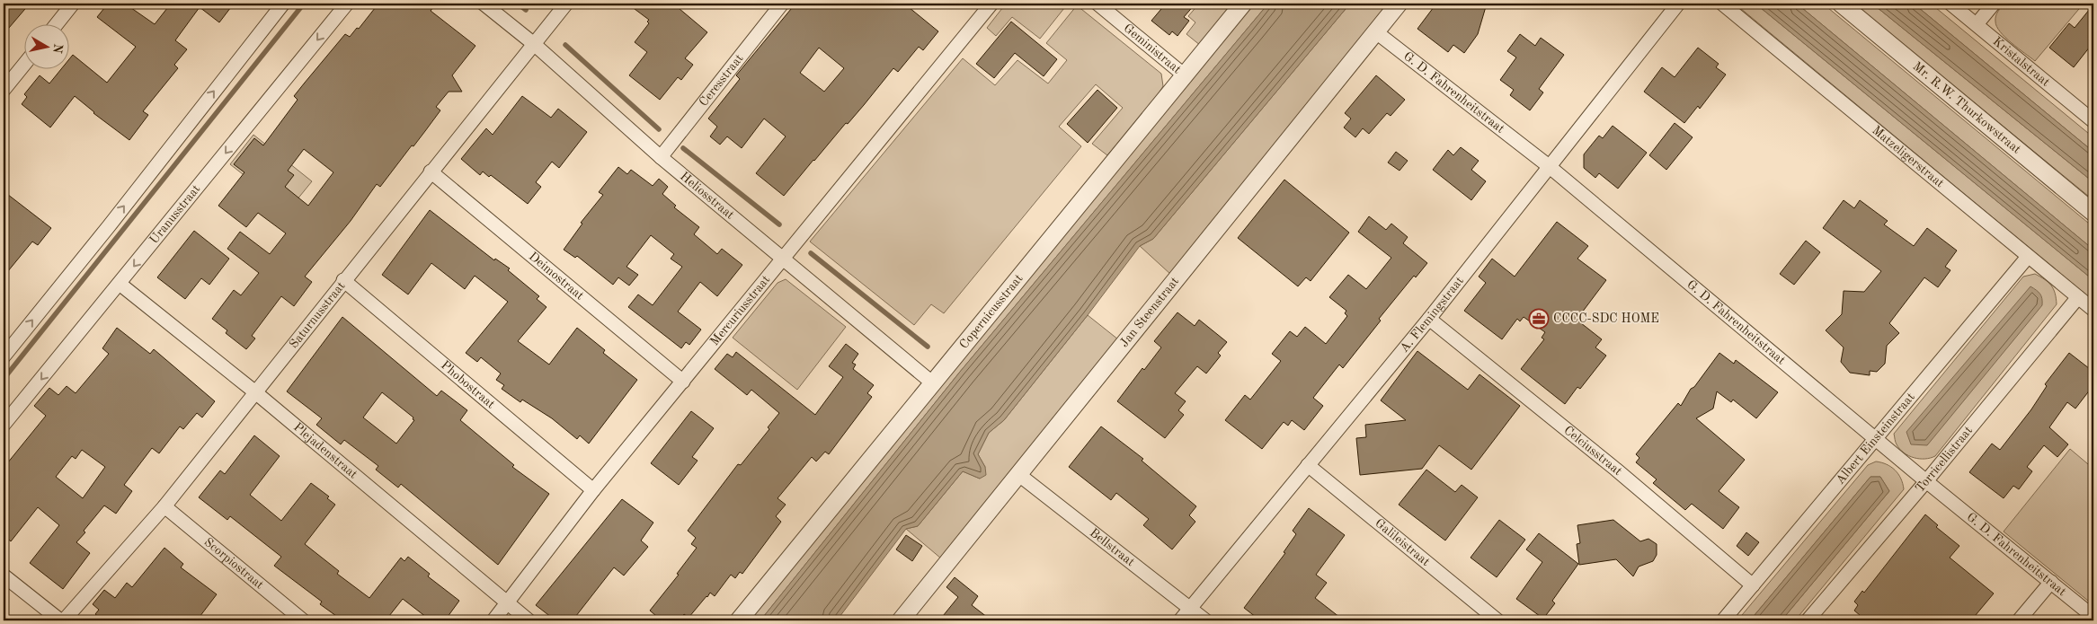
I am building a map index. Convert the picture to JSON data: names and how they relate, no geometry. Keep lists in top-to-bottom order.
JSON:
{
  "streets": {
    "street": [
      "Geministraat",
      "Kristalstraat",
      "Ceresstraat",
      "G. D. Fahrenheitstraat",
      "Mr. R.W. Thurkowstraat",
      "Matzeligerstraat",
      "Heliosstraat",
      "Uranusstraat",
      "Deimostraat",
      "Mercuriusstraat",
      "Copernicusstraat",
      "Jan Steenstraat",
      "Saturnusstraat",
      "A. Flemingstraat",
      "Phobostraat",
      "Albert Einsteinstraat",
      "Plejadenstraat",
      "Celciusstraat",
      "Torricellistraat",
      "Galileistraat",
      "Bellstraat",
      "Scorpiostraat"
    ]
  },
  "crossings": [
    ["Geministraat", "Copernicusstraat"],
    ["Ceresstraat", "Heliosstraat"],
    ["G. D. Fahrenheitstraat", "Jan Steenstraat"],
    ["G. D. Fahrenheitstraat", "A. Flemingstraat"],
    ["G. D. Fahrenheitstraat", "Albert Einsteinstraat"],
    ["G. D. Fahrenheitstraat", "Torricellistraat"],
    ["Matzeligerstraat", "Albert Einsteinstraat"],
    ["Matzeligerstraat", "Torricellistraat"],
    ["Heliosstraat", "Mercuriusstraat"],
    ["Heliosstraat", "Copernicusstraat"],
    ["Heliosstraat", "Saturnusstraat"],
    ["Uranusstraat", "Plejadenstraat"],
    ["Deimostraat", "Mercuriusstraat"],
    ["Deimostraat", "Saturnusstraat"],
    ["Mercuriusstraat", "Phobostraat"],
    ["Mercuriusstraat", "Plejadenstraat"],
    ["Jan Steenstraat", "Bellstraat"],
    ["Saturnusstraat", "Phobostraat"],
    ["Saturnusstraat", "Plejadenstraat"],
    ["Saturnusstraat", "Scorpiostraat"],
    ["A. Flemingstraat", "Celciusstraat"],
    ["A. Flemingstraat", "Galileistraat"],
    ["A. Flemingstraat", "Bellstraat"],
    ["Albert Einsteinstraat", "Celciusstraat"]
  ],
  "places": {
    "office": ["CCCC-SDC HOME"]
  },
  "north": "right"
}
